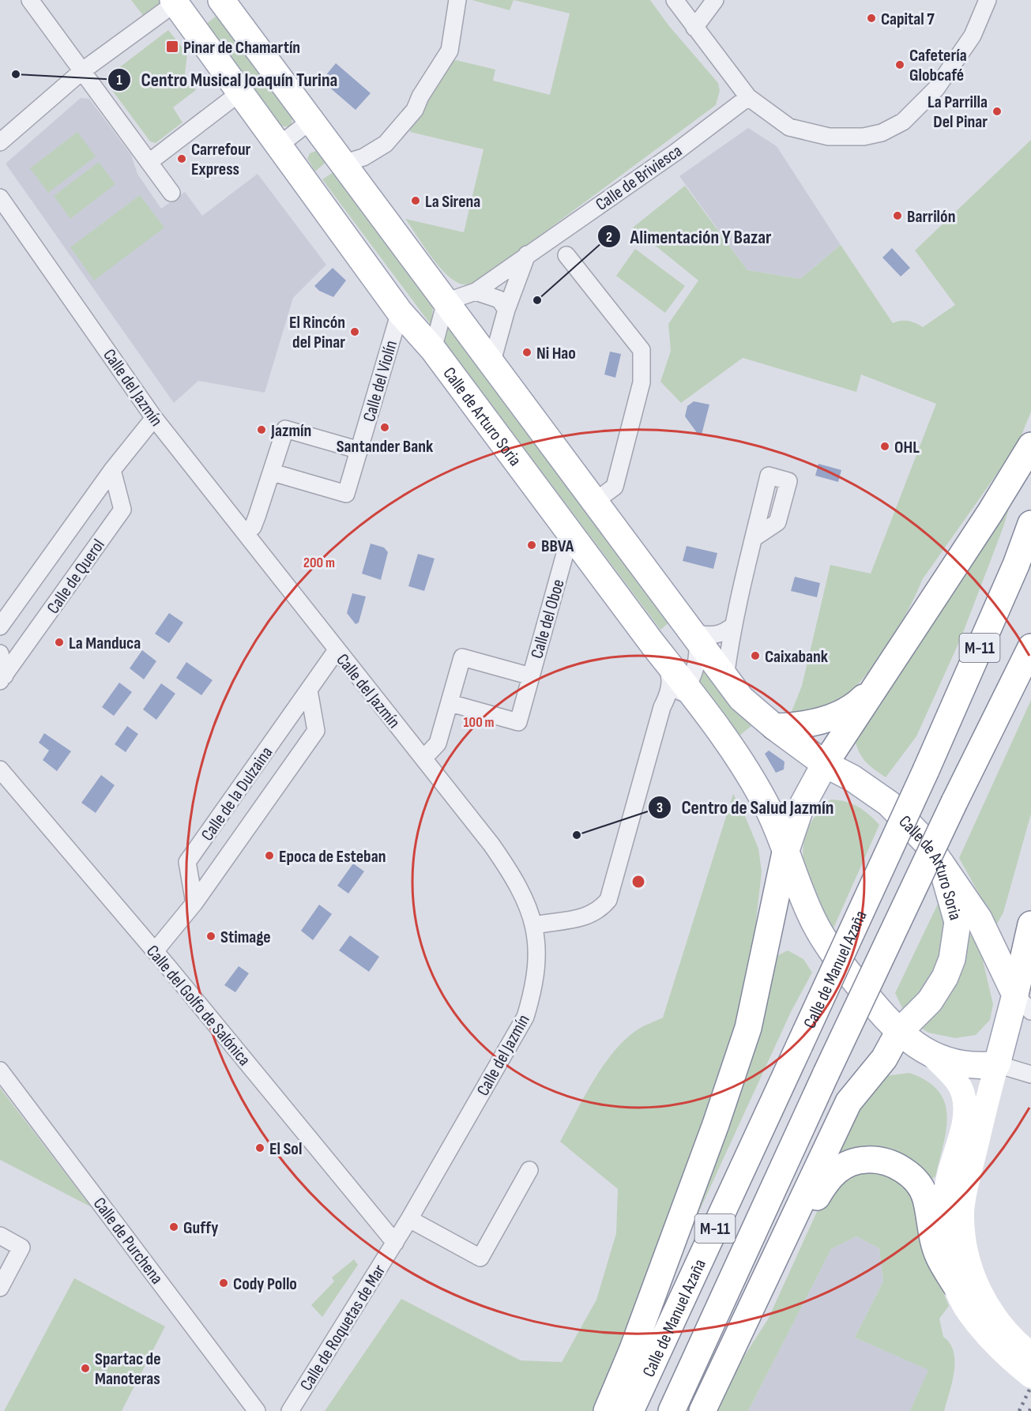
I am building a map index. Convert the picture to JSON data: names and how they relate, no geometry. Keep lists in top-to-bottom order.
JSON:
{
  "streets": {
    "main road": ["Calle de Arturo Soria", "M-11", "Calle de Manuel Azaña"],
    "street": [
      "Calle de Briviesca",
      "Calle del Violín",
      "Calle del Jazmín",
      "Calle de Querol",
      "Calle del Oboe",
      "Calle de la Dulzaina",
      "Calle del Golfo de Salónica",
      "Calle de Purchena",
      "Calle de Roquetas de Mar"
    ]
  },
  "crossings": [
    ["Calle de Briviesca", "Calle de Arturo Soria"],
    ["Calle del Violín", "Calle de Arturo Soria"],
    ["Calle del Jazmín", "Calle de Querol"],
    ["Calle del Jazmín", "Calle del Oboe"],
    ["Calle del Jazmín", "Calle de la Dulzaina"],
    ["Calle del Jazmín", "Calle del Golfo de Salónica"],
    ["Calle del Jazmín", "Calle de Roquetas de Mar"],
    ["Calle de Arturo Soria", "Calle del Oboe"],
    ["Calle de la Dulzaina", "Calle del Golfo de Salónica"],
    ["Calle del Golfo de Salónica", "Calle de Roquetas de Mar"]
  ],
  "places": {
    "other": [
      "Capital 7",
      "Cafetería Globcafé",
      "Centro Musical Joaquín Turina",
      "La Parrilla Del Pinar",
      "Carrefour Express",
      "La Sirena",
      "Barrilón",
      "Alimentación Y Bazar",
      "El Rincón del Pinar",
      "Ni Hao",
      "Santander Bank",
      "Jazmín",
      "OHL",
      "BBVA",
      "La Manduca",
      "Caixabank",
      "Centro de Salud Jazmín",
      "Epoca de Esteban",
      "Stimage",
      "El Sol",
      "Guffy",
      "Cody Pollo",
      "Spartac de Manoteras"
    ],
    "transit": ["Pinar de Chamartín"]
  },
  "rings": ["200 m", "100 m"]
}
